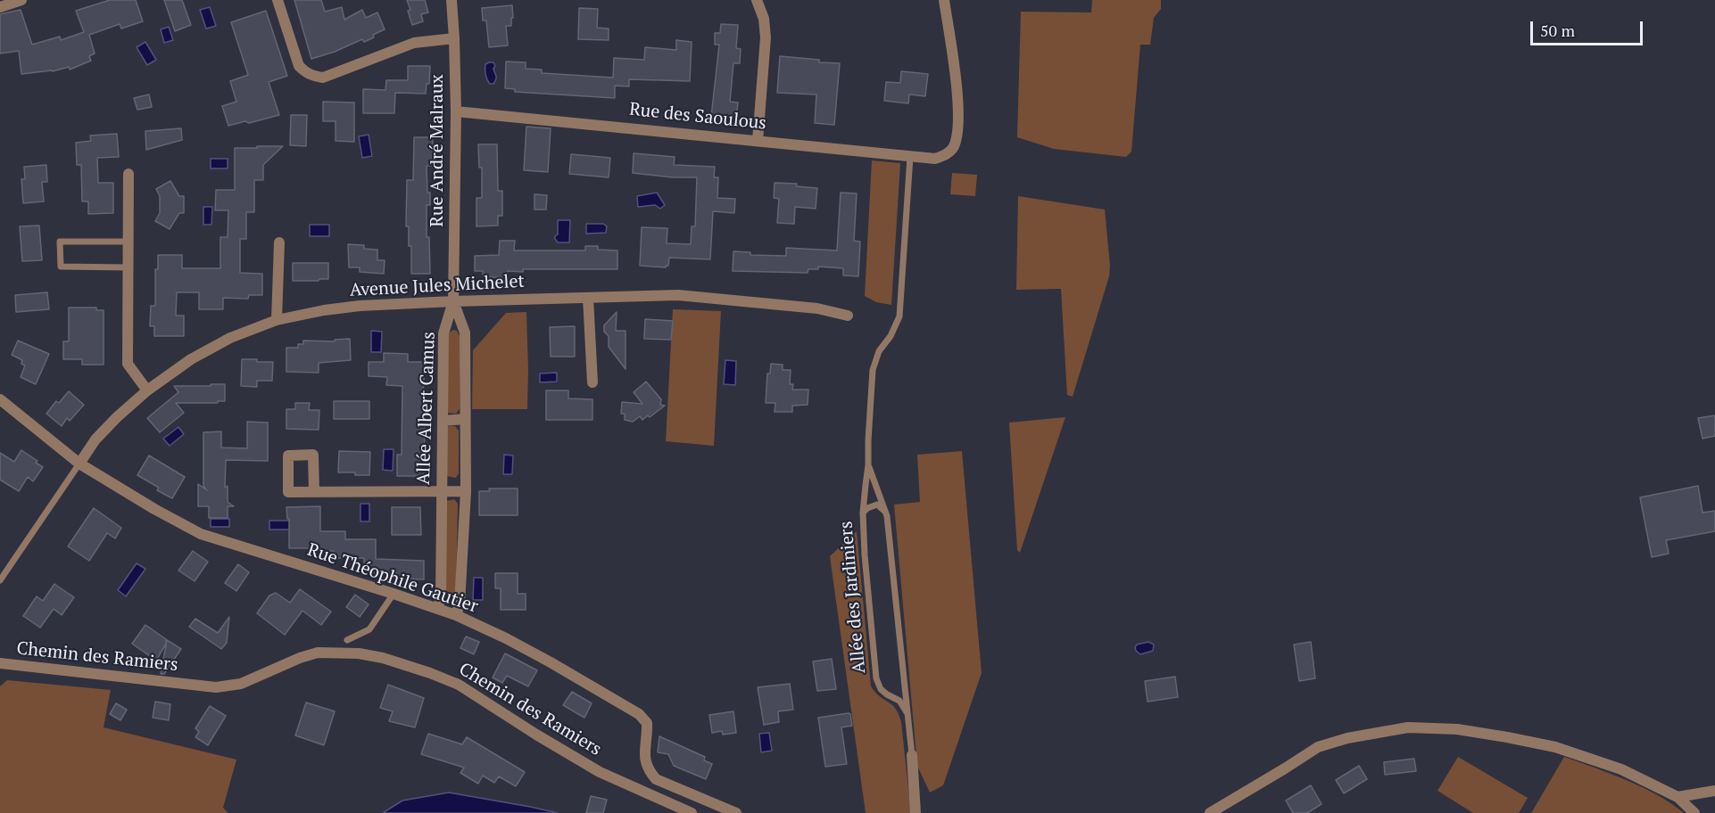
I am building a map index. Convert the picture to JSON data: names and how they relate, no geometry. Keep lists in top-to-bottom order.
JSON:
{
  "streets": {
    "street": [
      "Rue des Saoulous",
      "Rue André Malraux",
      "Avenue Jules Michelet",
      "Allée Albert Camus",
      "Rue Théophile Gautier",
      "Allée des Jardiniers",
      "Chemin des Ramiers"
    ]
  },
  "crossings": [
    ["Rue des Saoulous", "Rue André Malraux"],
    ["Rue des Saoulous", "Allée des Jardiniers"],
    ["Rue André Malraux", "Avenue Jules Michelet"],
    ["Rue André Malraux", "Allée Albert Camus"],
    ["Avenue Jules Michelet", "Allée Albert Camus"],
    ["Avenue Jules Michelet", "Rue Théophile Gautier"],
    ["Allée Albert Camus", "Rue Théophile Gautier"]
  ],
  "scale_bar": "50 m"
}
